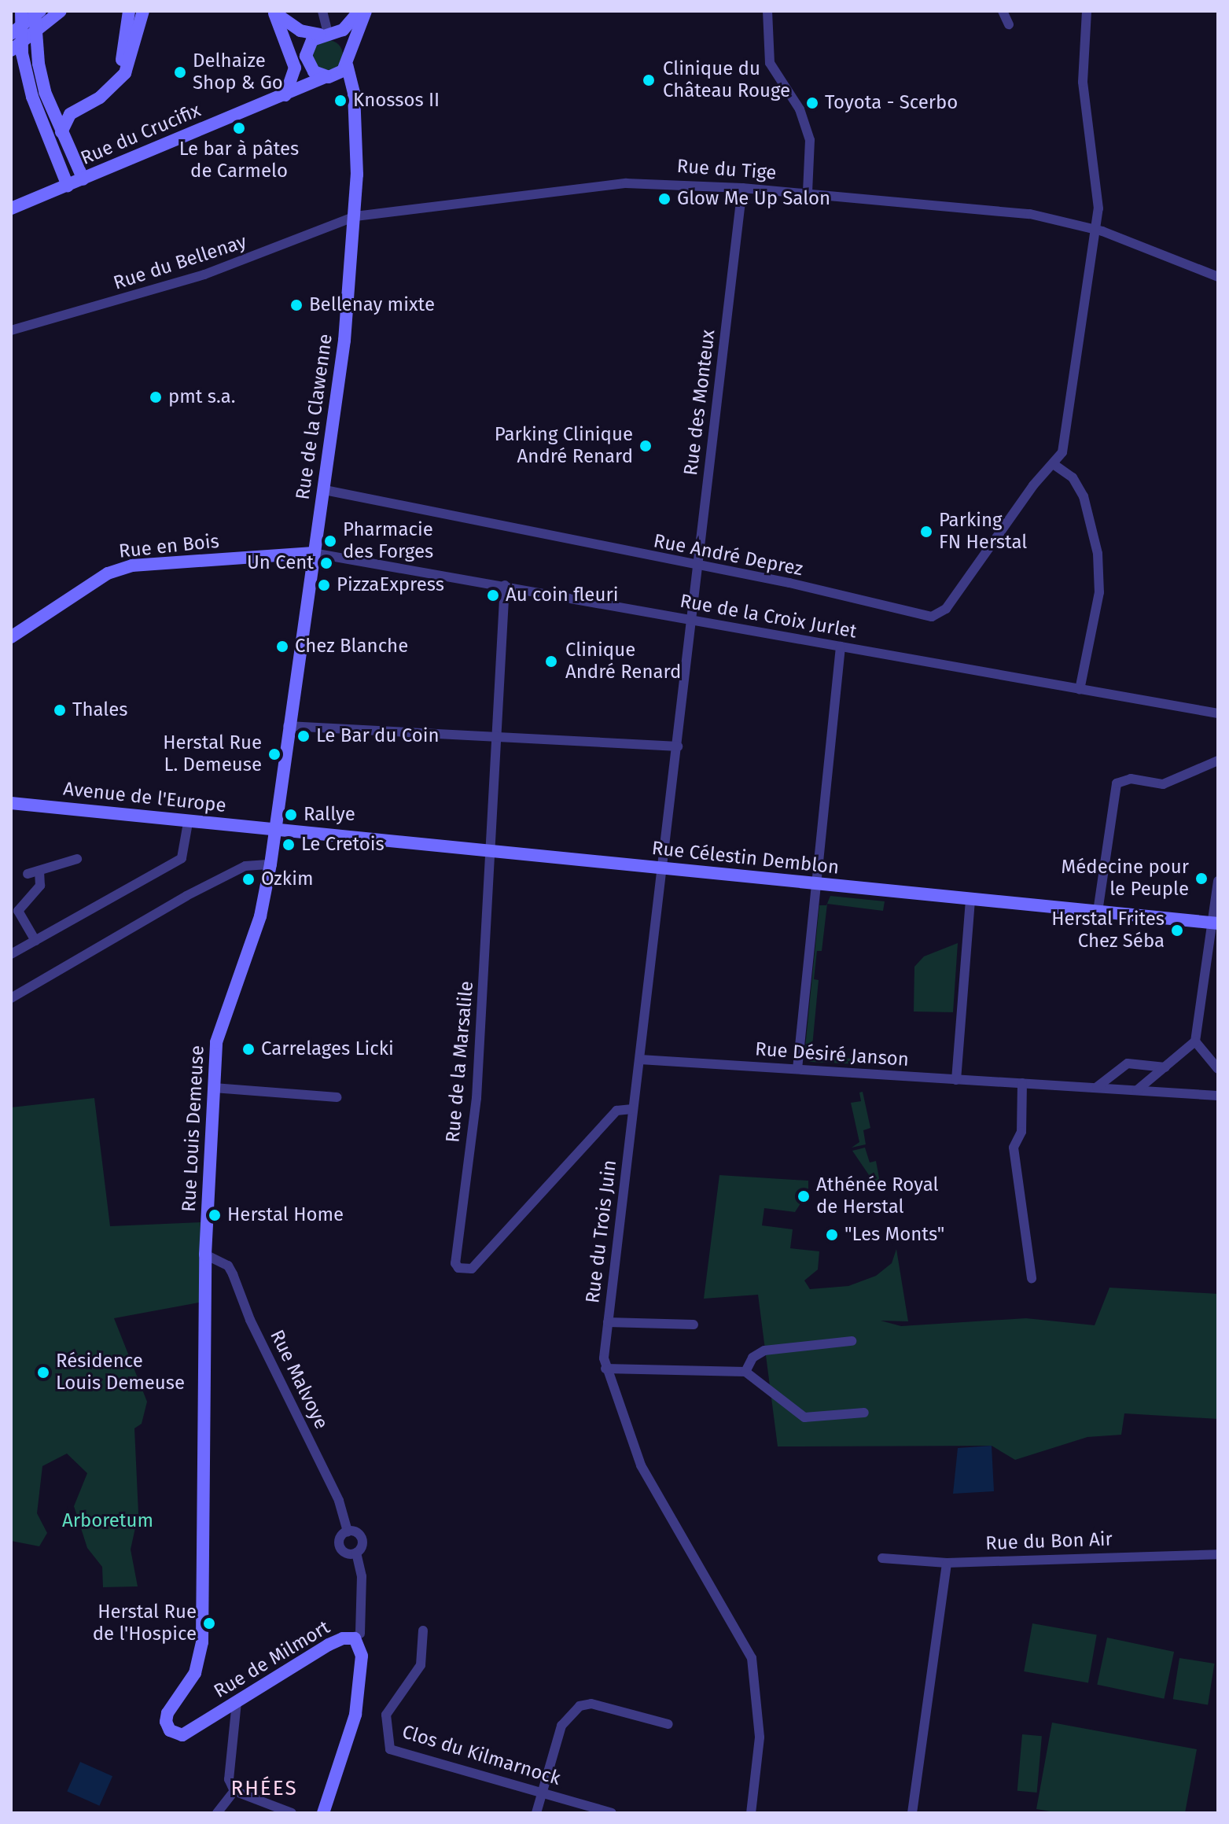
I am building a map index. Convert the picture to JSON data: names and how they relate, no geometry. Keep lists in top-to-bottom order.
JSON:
{
  "streets": {
    "street": [
      "Rue du Crucifix",
      "Rue du Tige",
      "Rue du Bellenay",
      "Rue des Monteux",
      "Rue de la Clawenne",
      "Rue en Bois",
      "Rue André Deprez",
      "Rue de la Croix Jurlet",
      "Avenue de l'Europe",
      "Rue Célestin Demblon",
      "Rue Désiré Janson",
      "Rue de la Marsalile",
      "Rue Louis Demeuse",
      "Rue du Trois Juin",
      "Rue Malvoye",
      "Rue du Bon Air",
      "Rue de Milmort",
      "Clos du Kilmarnock"
    ]
  },
  "crossings": [
    ["Rue du Crucifix", "Rue de la Clawenne"],
    ["Rue du Tige", "Rue du Bellenay"],
    ["Rue du Tige", "Rue des Monteux"],
    ["Rue du Tige", "Rue de la Clawenne"],
    ["Rue du Bellenay", "Rue de la Clawenne"],
    ["Rue des Monteux", "Rue André Deprez"],
    ["Rue des Monteux", "Rue de la Croix Jurlet"],
    ["Rue des Monteux", "Rue du Trois Juin"],
    ["Rue de la Clawenne", "Rue en Bois"],
    ["Rue de la Clawenne", "Rue André Deprez"],
    ["Rue de la Clawenne", "Rue de la Croix Jurlet"],
    ["Rue de la Clawenne", "Rue Louis Demeuse"],
    ["Rue en Bois", "Rue de la Croix Jurlet"],
    ["Rue en Bois", "Rue Louis Demeuse"],
    ["Rue de la Croix Jurlet", "Rue Louis Demeuse"],
    ["Rue de la Croix Jurlet", "Rue du Trois Juin"],
    ["Avenue de l'Europe", "Rue Célestin Demblon"],
    ["Avenue de l'Europe", "Rue Louis Demeuse"],
    ["Rue Célestin Demblon", "Rue de la Marsalile"],
    ["Rue Célestin Demblon", "Rue Louis Demeuse"],
    ["Rue Célestin Demblon", "Rue du Trois Juin"],
    ["Rue Désiré Janson", "Rue du Trois Juin"],
    ["Rue de la Marsalile", "Rue du Trois Juin"],
    ["Rue Louis Demeuse", "Rue Malvoye"],
    ["Rue Louis Demeuse", "Rue de Milmort"]
  ],
  "districts": ["RHÉES"],
  "parks": ["Arboretum"],
  "places": [
    "Delhaize Shop & Go",
    "Clinique du Château Rouge",
    "Knossos II",
    "Toyota - Scerbo",
    "Le bar à pâtes de Carmelo",
    "Glow Me Up Salon",
    "Bellenay mixte",
    "pmt s.a.",
    "Parking Clinique André Renard",
    "Parking FN Herstal",
    "Pharmacie des Forges",
    "Un Cent",
    "PizzaExpress",
    "Au coin fleuri",
    "Chez Blanche",
    "Clinique André Renard",
    "Thales",
    "Le Bar du Coin",
    "Herstal Rue L. Demeuse",
    "Rallye",
    "Le Cretois",
    "Médecine pour le Peuple",
    "Ozkim",
    "Herstal Frites Chez Séba",
    "Carrelages Licki",
    "Athénée Royal de Herstal",
    "Herstal Home",
    "\"Les Monts\"",
    "Résidence Louis Demeuse",
    "Herstal Rue de l'Hospice"
  ]
}
